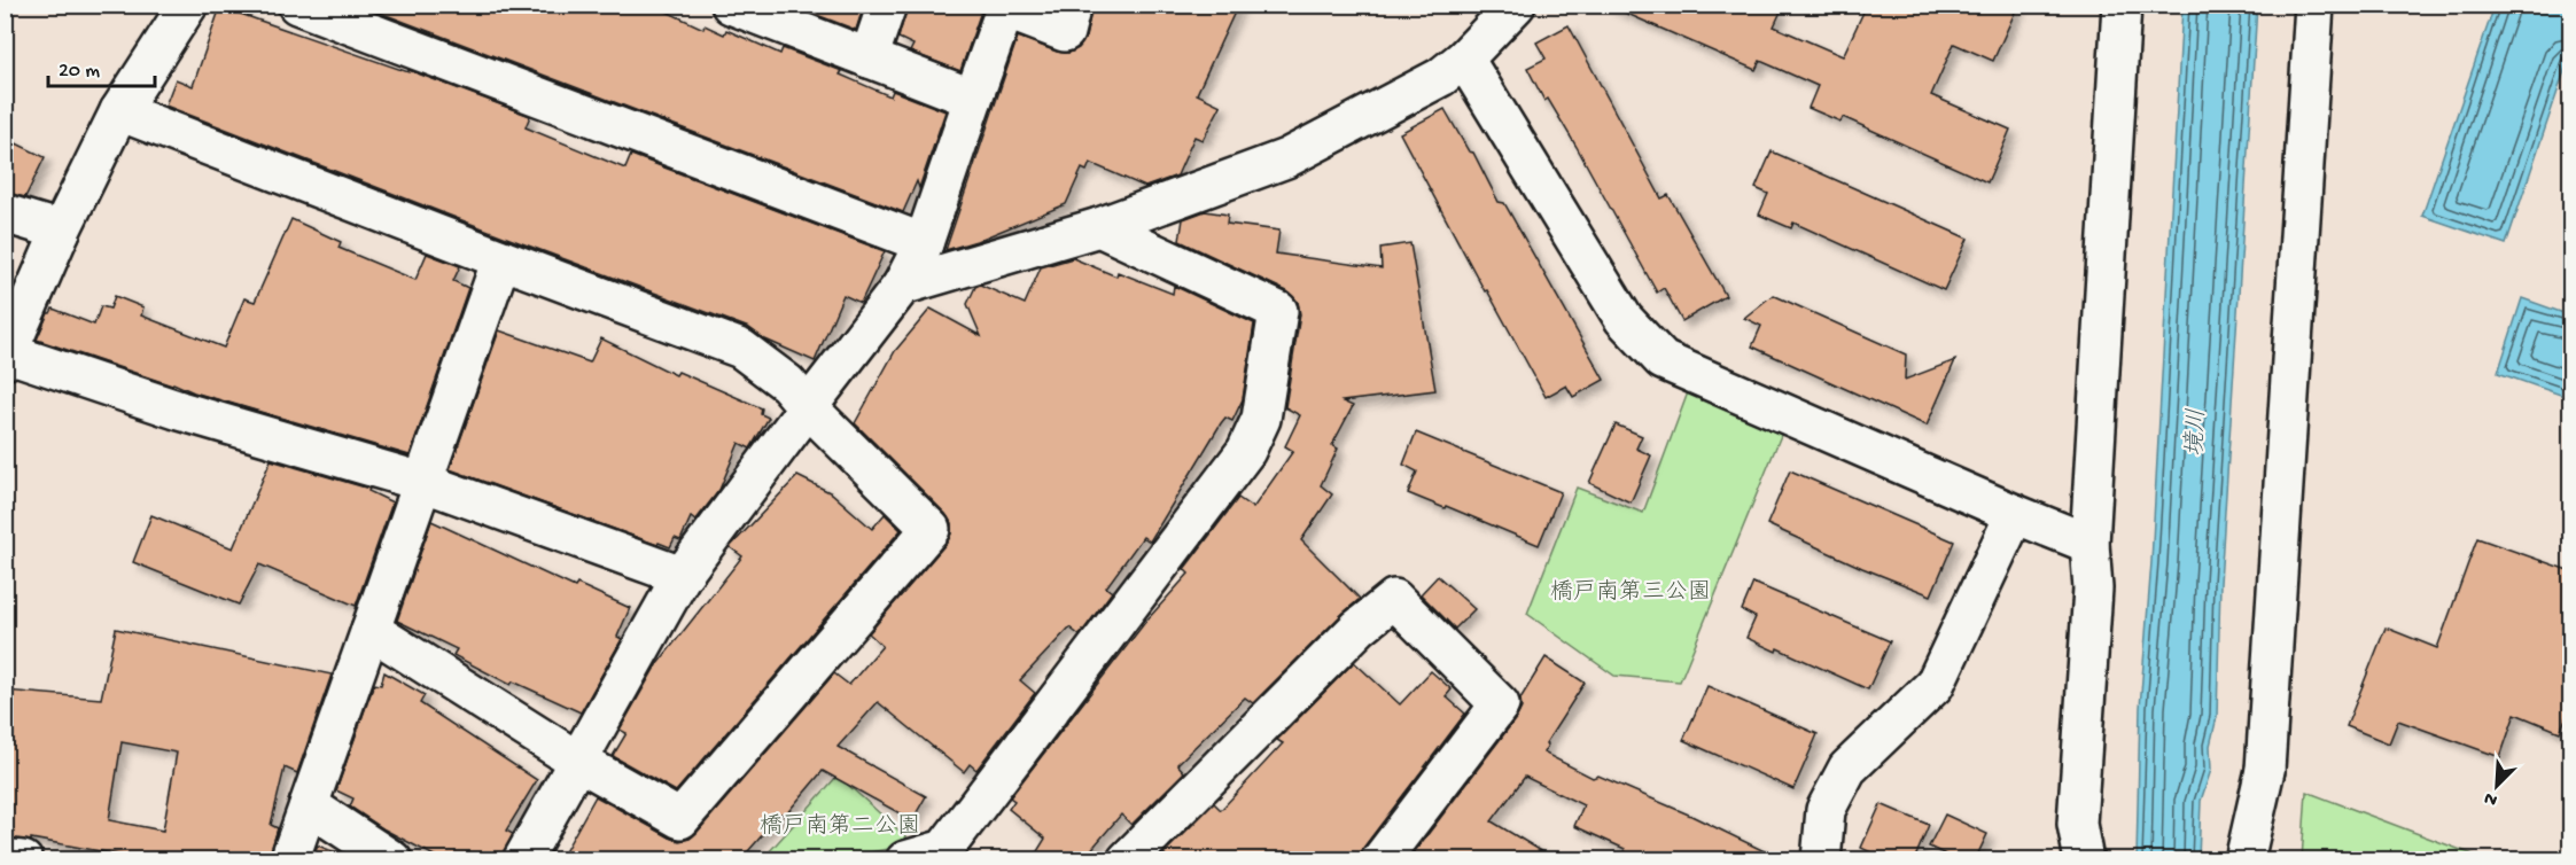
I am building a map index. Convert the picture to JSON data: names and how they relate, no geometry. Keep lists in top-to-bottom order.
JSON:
{
  "water": ["境川"],
  "parks": ["橋戸南第三公園", "橋戸南第二公園"],
  "scale_bar": "20 m",
  "north": "bottom left"
}
